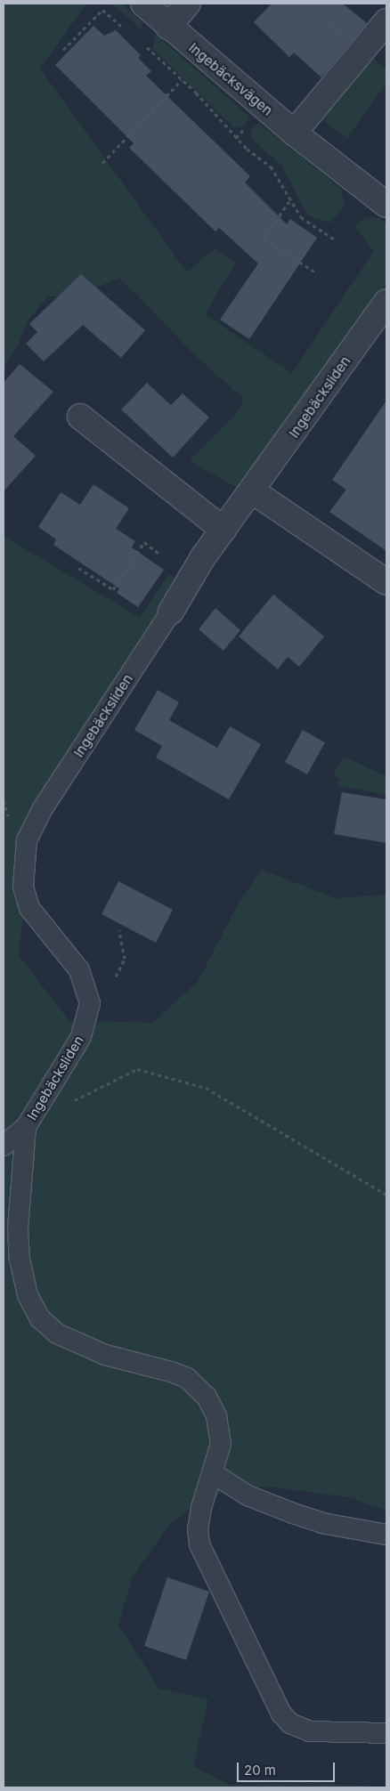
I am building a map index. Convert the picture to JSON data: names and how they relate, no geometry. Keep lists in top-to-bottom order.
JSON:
{
  "streets": {
    "street": ["Ingebäcksvägen", "Ingebäcksliden"]
  },
  "scale_bar": "20 m"
}
